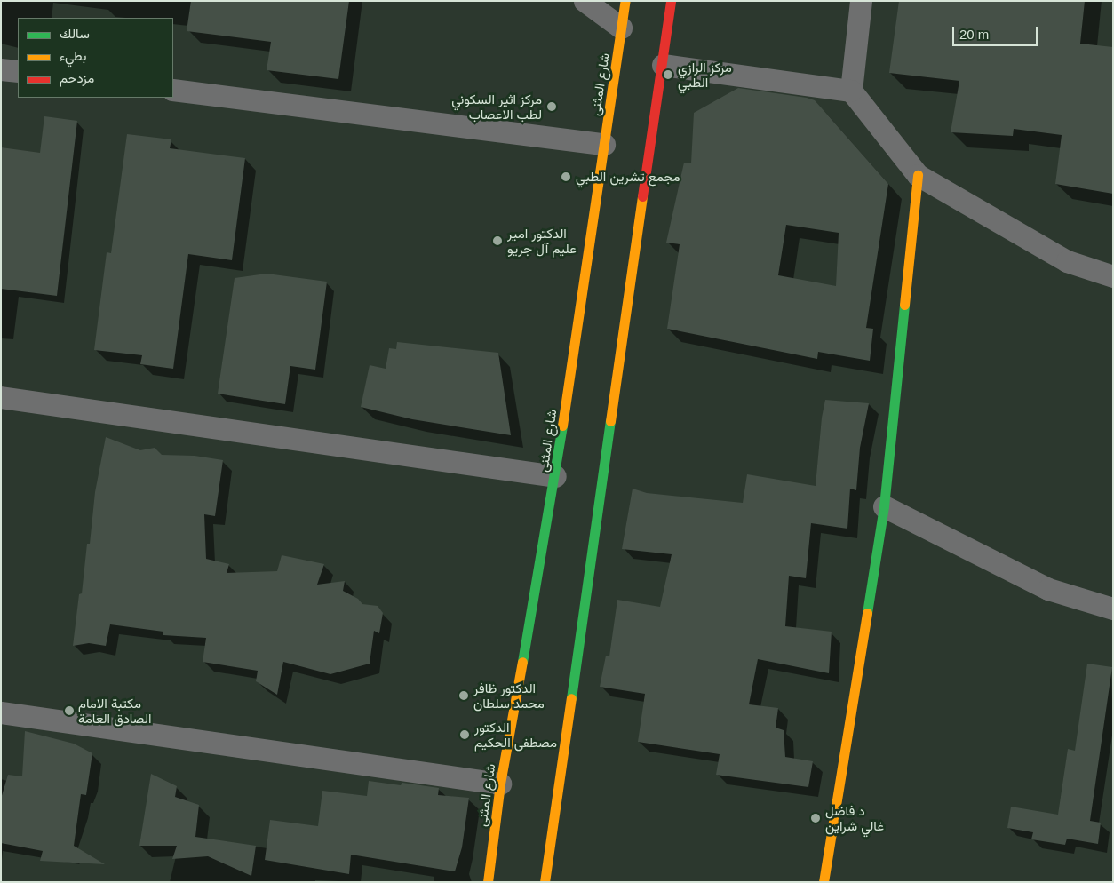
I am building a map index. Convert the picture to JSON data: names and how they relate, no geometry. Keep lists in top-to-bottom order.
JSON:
{
  "streets": {
    "main road": ["شارع المثنى"]
  },
  "places": [
    "مركز الرازي الطبي",
    "مركز اثير السكوني لطب الاعصاب",
    "مجمع تشرين الطبي",
    "الدكتور امير عليم آل جريو",
    "الدكتور ظافر محمد سلطان",
    "مكتبة الامام الصادق العامة",
    "الدكتور مصطفى الحكيم",
    "د فاضل غالي شراين"
  ],
  "legend": ["سالك", "بطيء", "مزدحم"],
  "scale_bar": "20 m"
}
